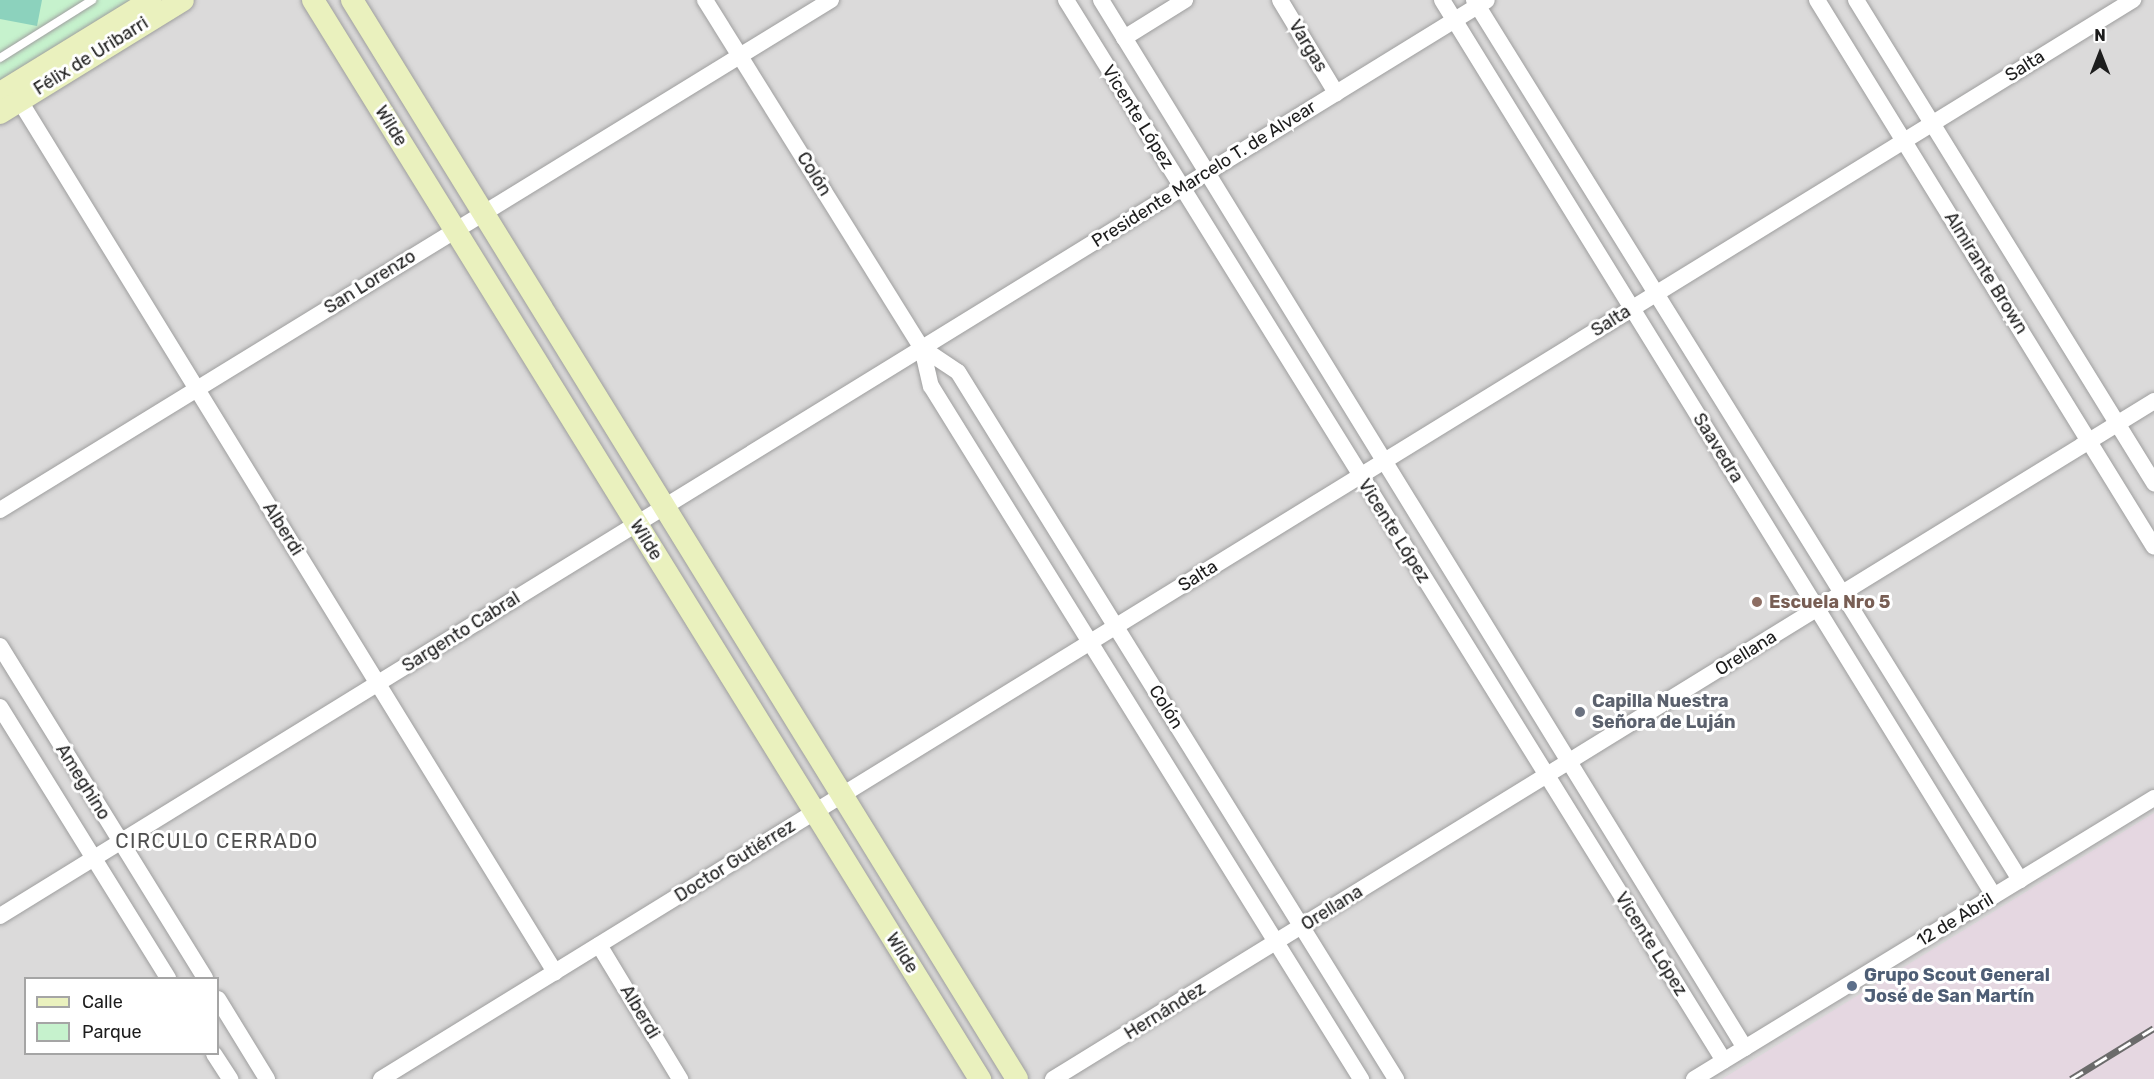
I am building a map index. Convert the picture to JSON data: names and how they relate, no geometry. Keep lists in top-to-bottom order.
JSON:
{
  "streets": {
    "street": [
      "Vargas",
      "Félix de Uribarri",
      "Salta",
      "Vicente López",
      "Wilde",
      "Colón",
      "Presidente Marcelo T. de Alvear",
      "Almirante Brown",
      "San Lorenzo",
      "Saavedra",
      "Alberdi",
      "Sargento Cabral",
      "Orellana",
      "Ameghino",
      "Doctor Gutiérrez",
      "12 de Abril",
      "Hernández"
    ]
  },
  "crossings": [
    ["Vargas", "Presidente Marcelo T. de Alvear"],
    ["Félix de Uribarri", "Alberdi"],
    ["Salta", "Vicente López"],
    ["Salta", "Colón"],
    ["Salta", "Almirante Brown"],
    ["Salta", "Saavedra"],
    ["Salta", "Doctor Gutiérrez"],
    ["Vicente López", "Presidente Marcelo T. de Alvear"],
    ["Vicente López", "Orellana"],
    ["Vicente López", "12 de Abril"],
    ["Wilde", "San Lorenzo"],
    ["Wilde", "Sargento Cabral"],
    ["Wilde", "Doctor Gutiérrez"],
    ["Colón", "Presidente Marcelo T. de Alvear"],
    ["Colón", "San Lorenzo"],
    ["Colón", "Sargento Cabral"],
    ["Colón", "Orellana"],
    ["Colón", "Doctor Gutiérrez"],
    ["Colón", "Hernández"],
    ["Presidente Marcelo T. de Alvear", "Saavedra"],
    ["Presidente Marcelo T. de Alvear", "Sargento Cabral"],
    ["Almirante Brown", "Orellana"],
    ["San Lorenzo", "Alberdi"],
    ["Saavedra", "Orellana"],
    ["Saavedra", "12 de Abril"],
    ["Alberdi", "Sargento Cabral"],
    ["Alberdi", "Doctor Gutiérrez"],
    ["Sargento Cabral", "Ameghino"],
    ["Orellana", "Hernández"]
  ],
  "districts": ["CIRCULO CERRADO"],
  "places": ["Escuela Nro 5", "Capilla Nuestra Señora de Luján", "Grupo Scout General José de San Martín"],
  "legend": ["Calle", "Parque"],
  "north": "top"
}
